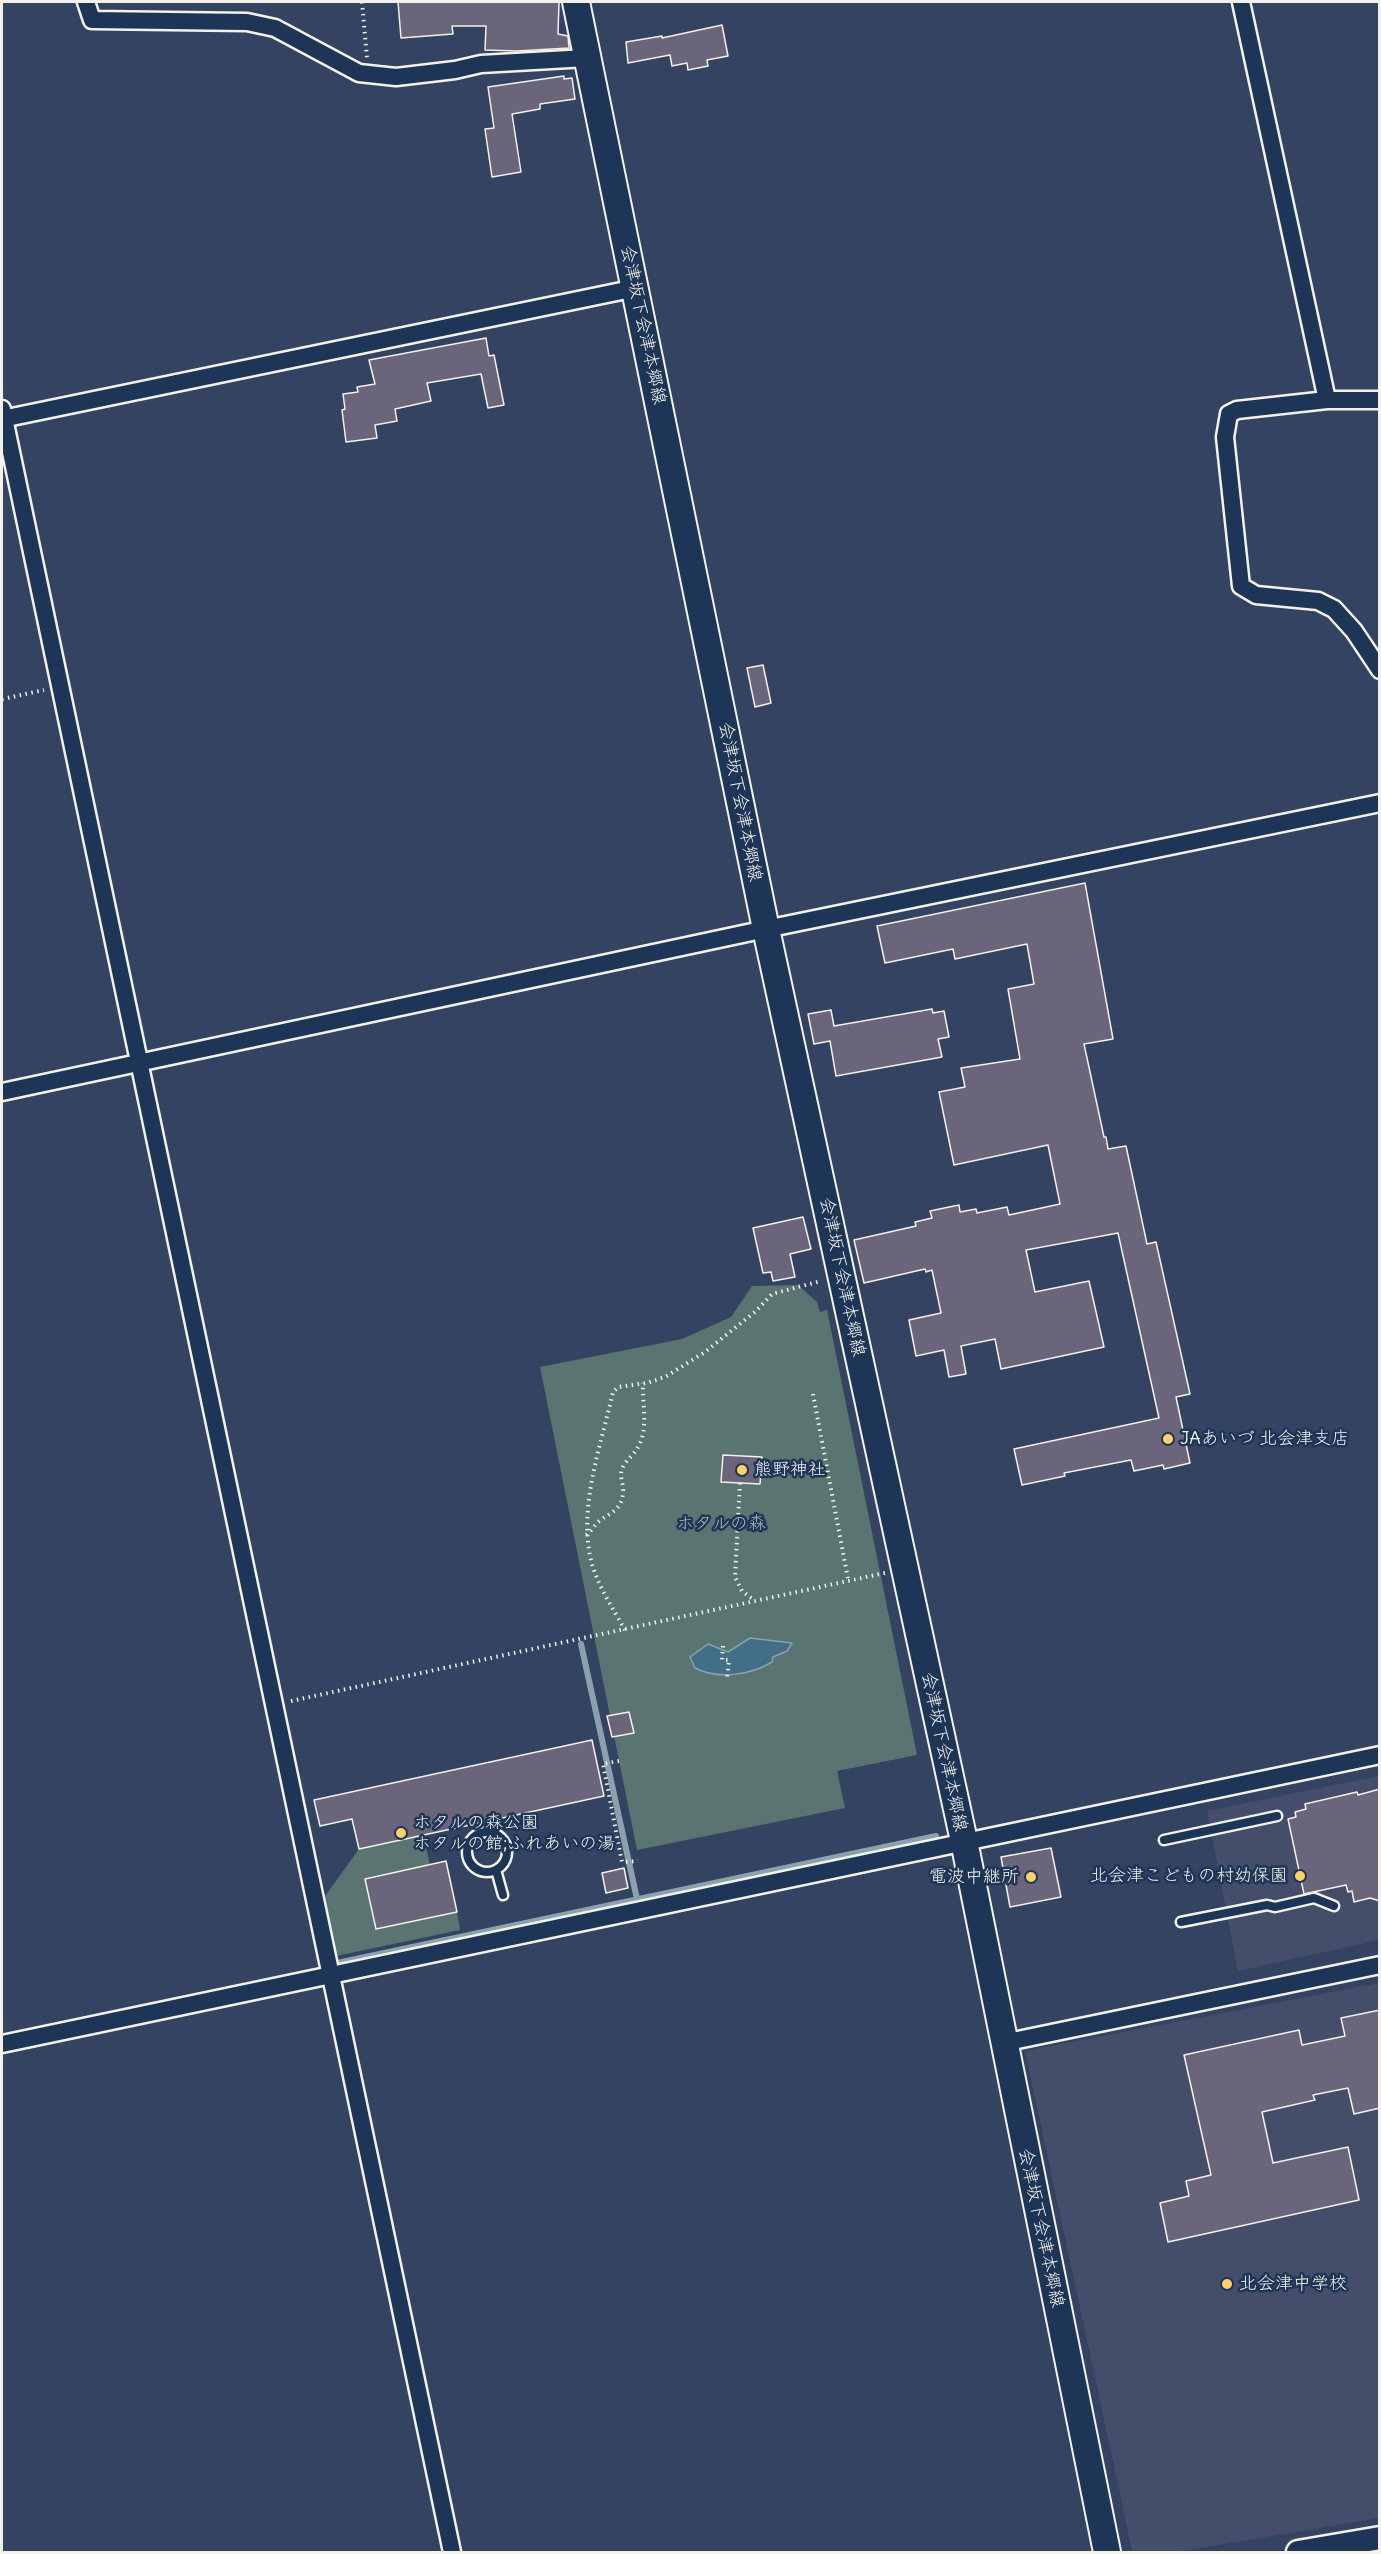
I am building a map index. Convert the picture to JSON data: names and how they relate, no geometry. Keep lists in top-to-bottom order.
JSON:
{
  "streets": {
    "main road": ["会津坂下会津本郷線"]
  },
  "parks": ["ホタルの森"],
  "places": [
    "JAあいづ 北会津支店",
    "熊野神社",
    "ホタルの森公園 ホタルの館;ふれあいの湯",
    "北会津こどもの村幼保園",
    "電波中継所",
    "北会津中学校"
  ]
}
